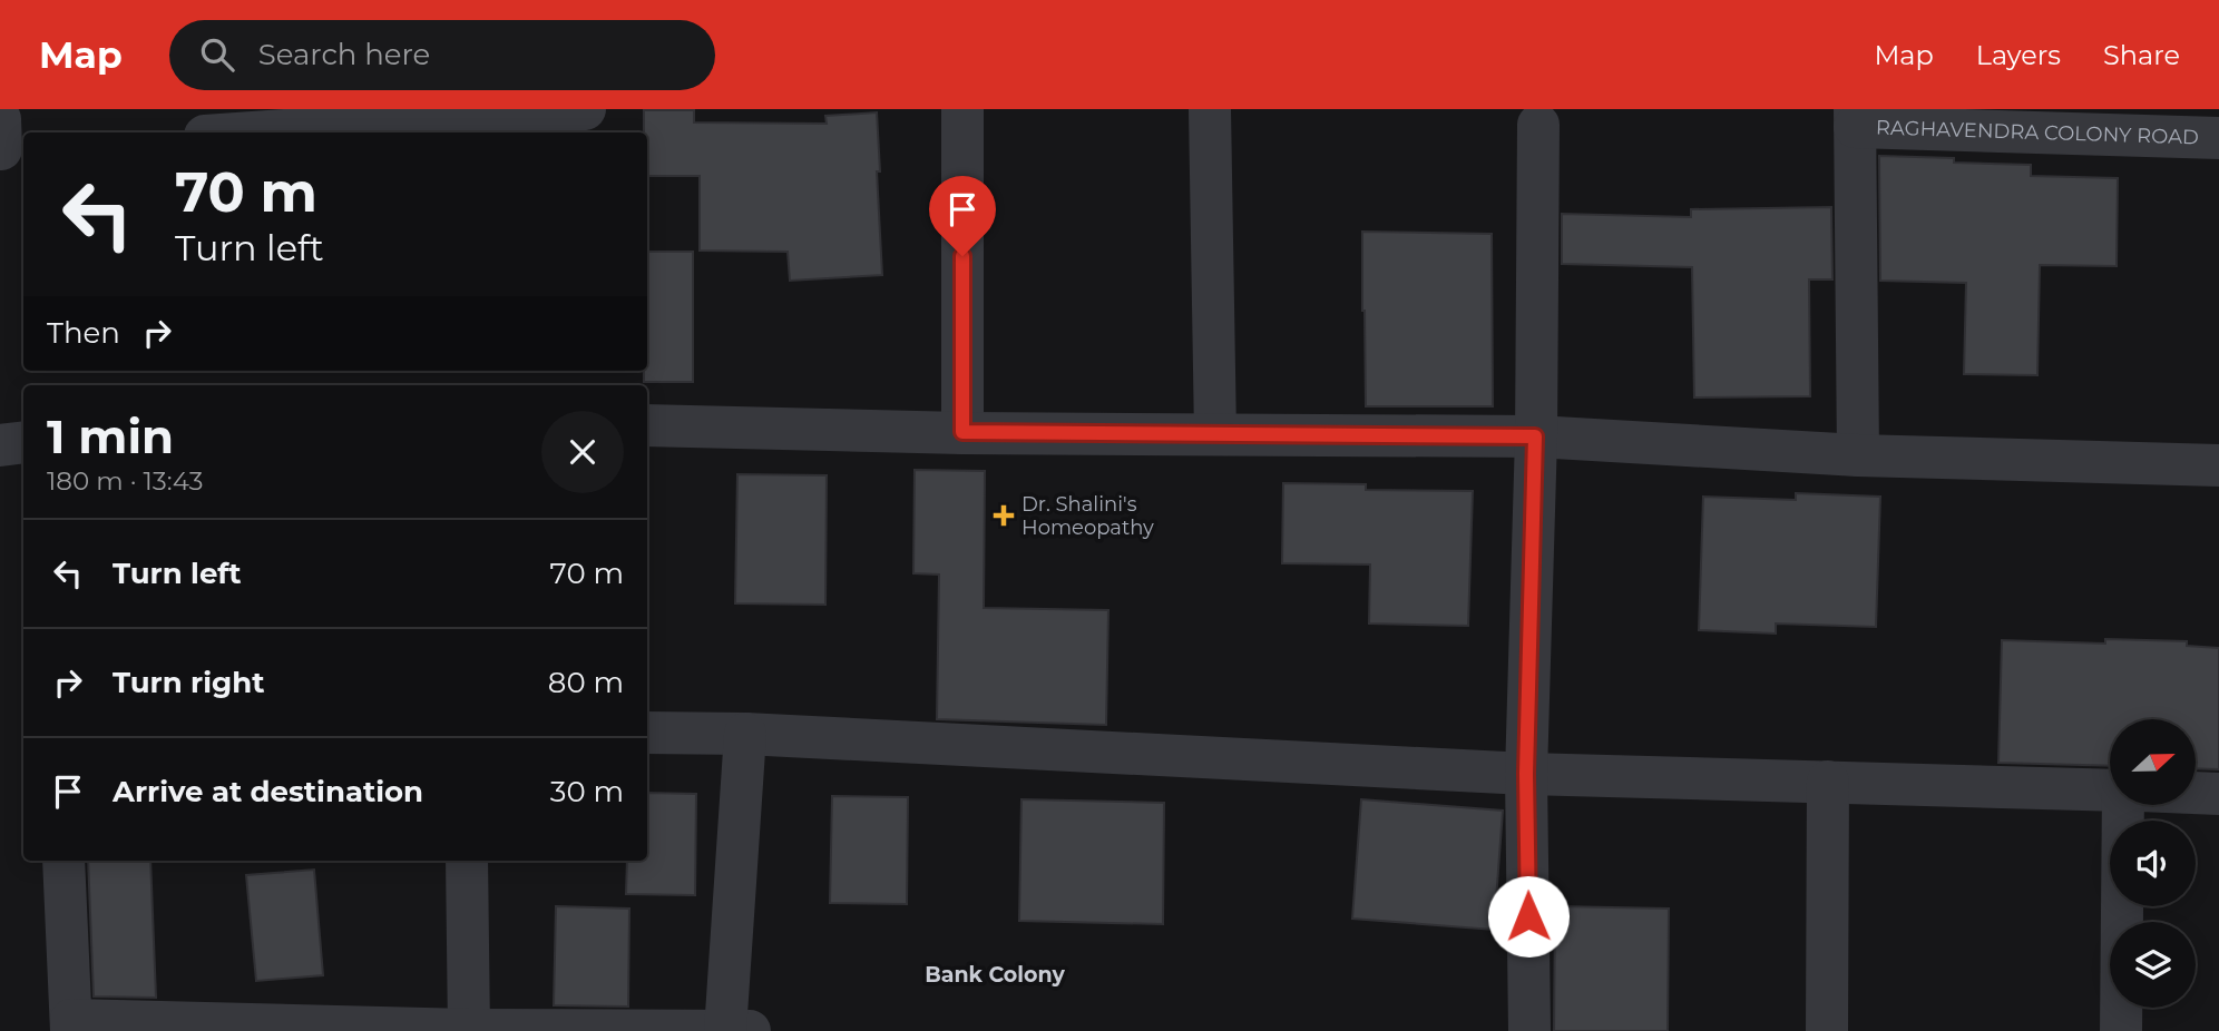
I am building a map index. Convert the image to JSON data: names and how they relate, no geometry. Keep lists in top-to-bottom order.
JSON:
{
  "streets": {
    "street": ["RAGHAVENDRA COLONY ROAD"]
  },
  "districts": ["Bank Colony"],
  "places": {
    "health": ["Dr. Shalini's Homeopathy"]
  },
  "north": "right",
  "page": {
    "header": "Map",
    "search": "Search here",
    "nav": ["Map", "Layers", "Share"],
    "turn": ["70 m", "Turn left"],
    "then": "Then",
    "heading": ["1 min", "180 m · 13:43"],
    "list": [
      {
        "name": "Turn left",
        "value": "70 m"
      },
      {
        "name": "Turn right",
        "value": "80 m"
      },
      {
        "name": "Arrive at destination",
        "value": "30 m"
      }
    ]
  }
}
